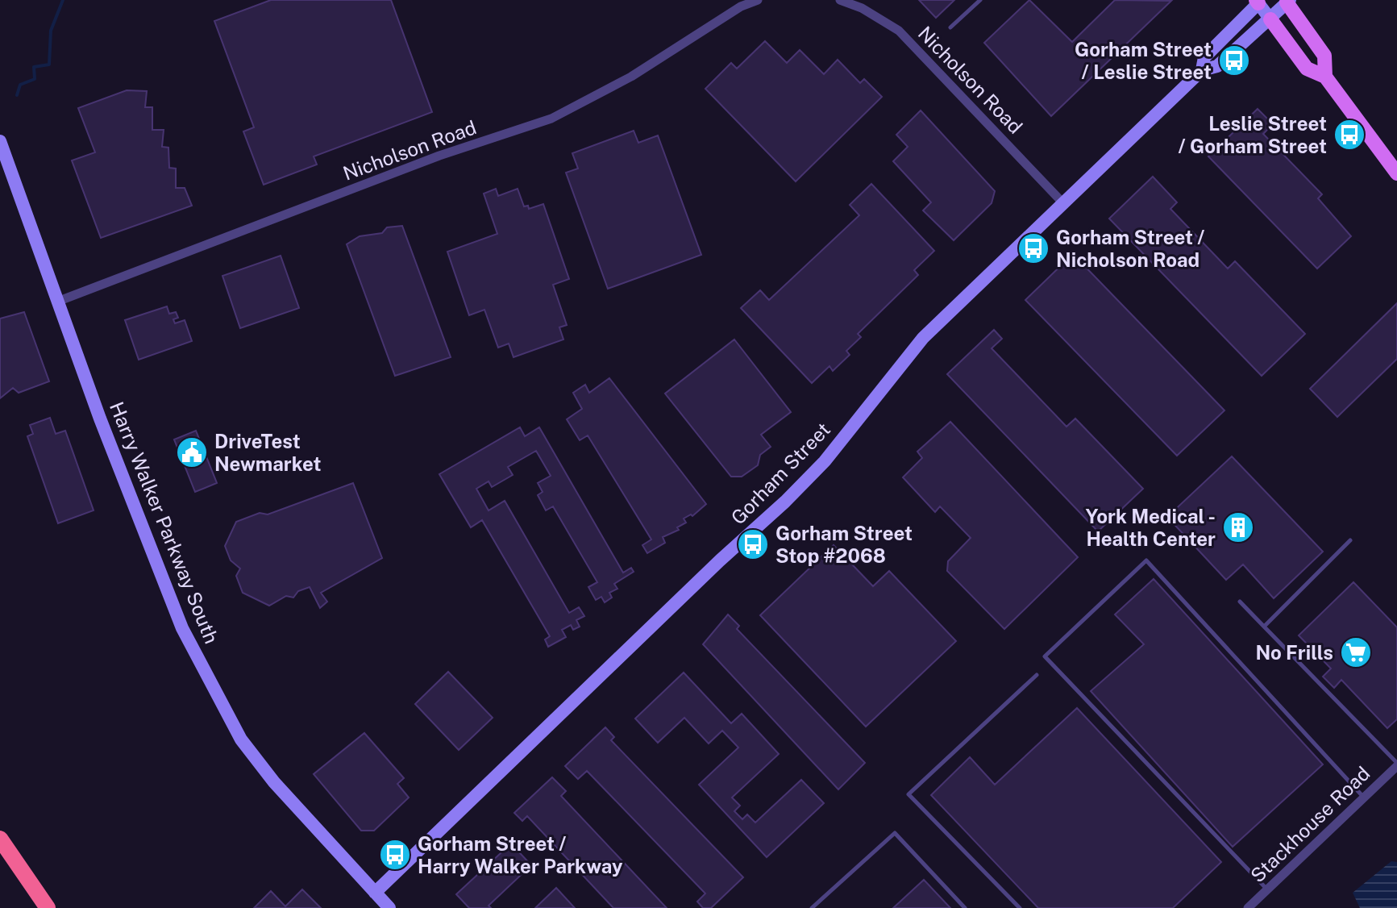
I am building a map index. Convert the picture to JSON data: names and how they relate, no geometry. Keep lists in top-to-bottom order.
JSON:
{
  "streets": {
    "street": [
      "Nicholson Road",
      "Gorham Street",
      "Harry Walker Parkway South",
      "Stackhouse Road"
    ]
  },
  "crossings": [
    ["Nicholson Road", "Gorham Street"],
    ["Nicholson Road", "Harry Walker Parkway South"],
    ["Gorham Street", "Harry Walker Parkway South"]
  ],
  "places": {
    "bus stop": [
      "Gorham Street / Leslie Street",
      "Leslie Street / Gorham Street",
      "Gorham Street / Nicholson Road",
      "Gorham Street Stop #2068",
      "Gorham Street / Harry Walker Parkway"
    ],
    "public building": ["DriveTest Newmarket"],
    "building": ["York Medical - Health Center"],
    "supermarket": ["No Frills"]
  }
}
